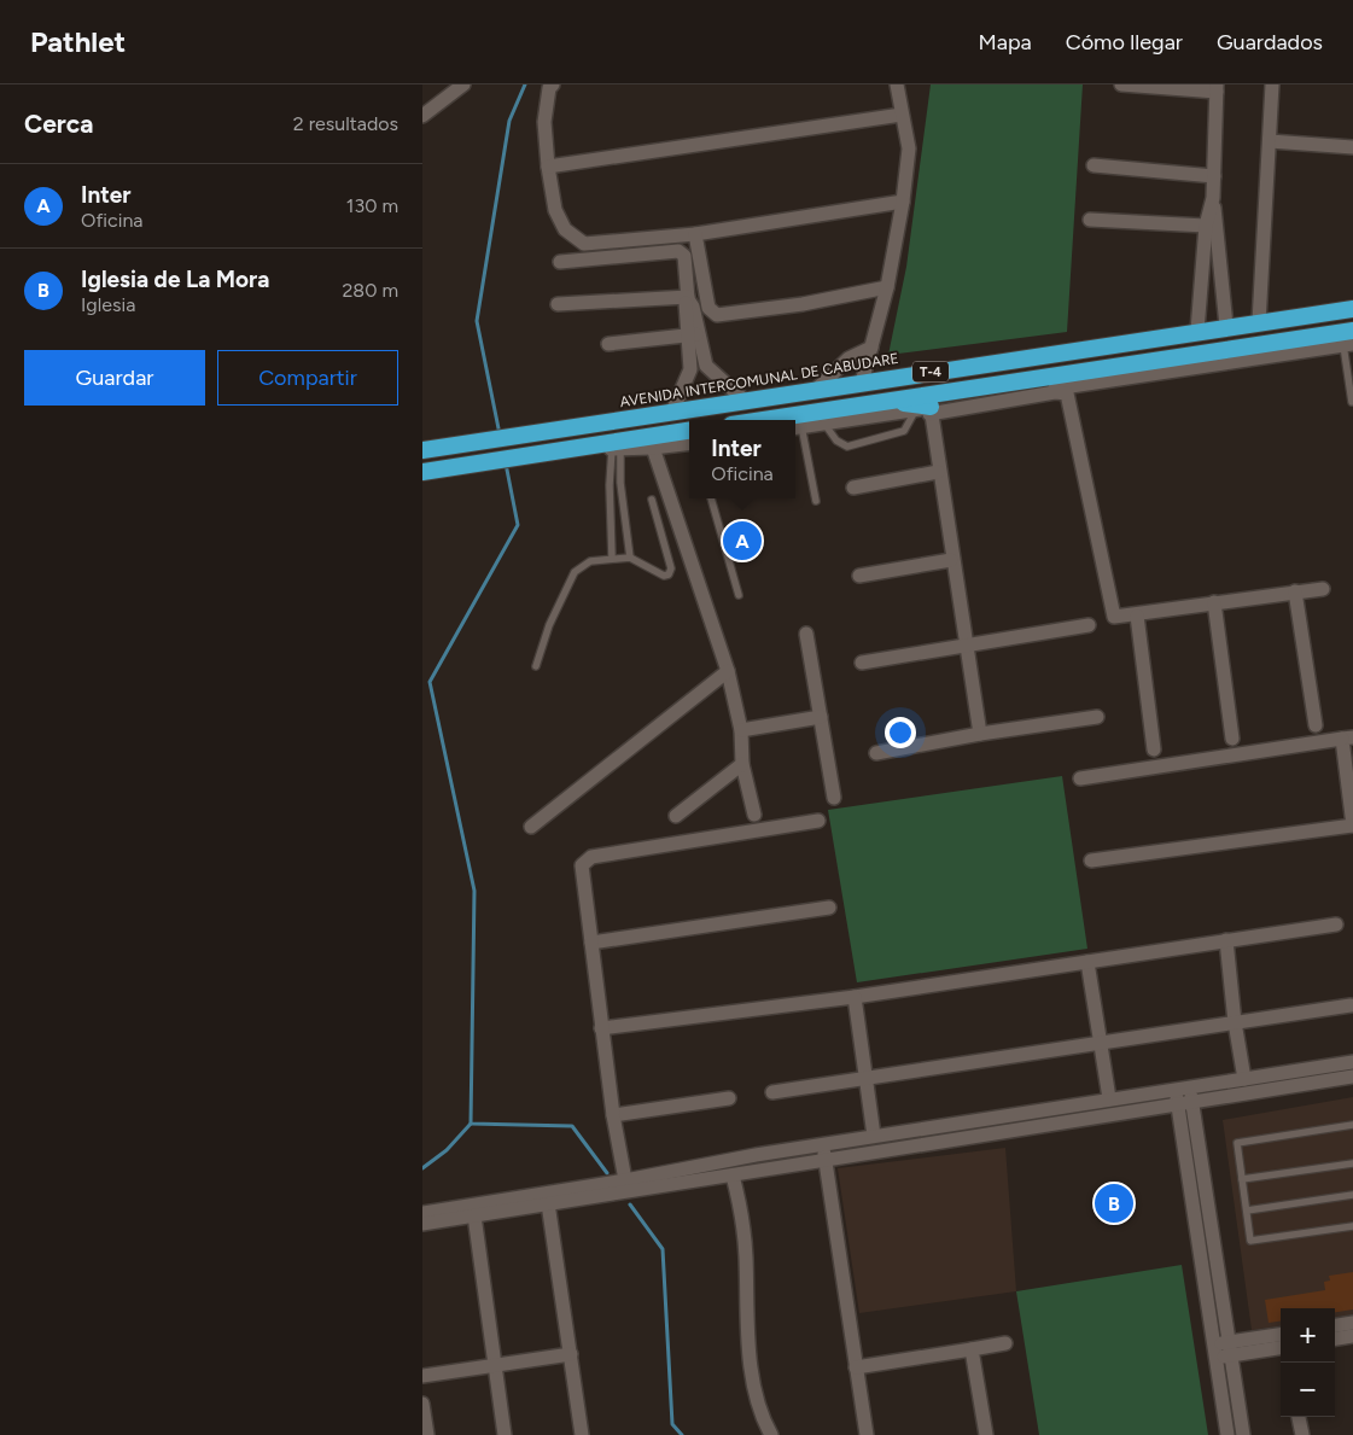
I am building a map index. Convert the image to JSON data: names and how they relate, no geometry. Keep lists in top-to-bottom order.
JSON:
{
  "streets": {
    "highway": ["T-4", "AVENIDA INTERCOMUNAL DE CABUDARE"]
  },
  "page": {
    "header": "Pathlet",
    "nav": ["Mapa", "Cómo llegar", "Guardados"],
    "heading": ["Cerca", "2 resultados"],
    "list": [
      {
        "mark": "A",
        "name": "Inter",
        "note": "Oficina",
        "value": "130 m"
      },
      {
        "mark": "B",
        "name": "Iglesia de La Mora",
        "note": "Iglesia",
        "value": "280 m"
      }
    ],
    "buttons": ["Guardar", "Compartir"],
    "popup": ["Inter", "Oficina"],
    "pins": ["A", "B"],
    "map_buttons": ["+", "−"]
  }
}
